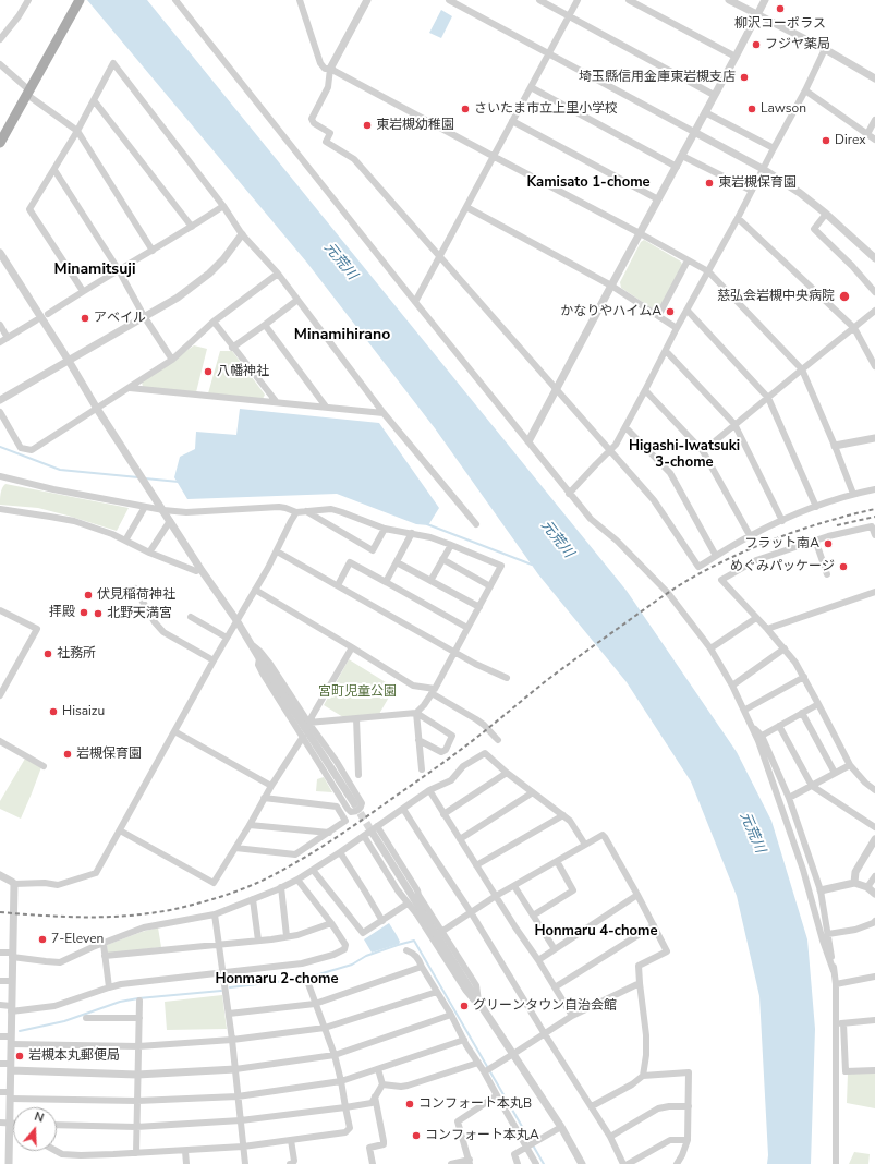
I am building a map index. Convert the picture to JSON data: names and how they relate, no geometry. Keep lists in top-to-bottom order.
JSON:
{
  "districts": [
    "Kamisato 1-chome",
    "Minamitsuji",
    "Minamihirano",
    "Higashi-Iwatsuki 3-chome",
    "Honmaru 4-chome",
    "Honmaru 2-chome"
  ],
  "water": ["元荒川"],
  "parks": ["宮町児童公園"],
  "places": [
    "柳沢コーポラス",
    "フジヤ薬局",
    "埼玉縣信用金庫東岩槻支店",
    "さいたま市立上里小学校",
    "Lawson",
    "東岩槻幼稚園",
    "Direx",
    "東岩槻保育園",
    "慈弘会岩槻中央病院",
    "かなりやハイムA",
    "アベイル",
    "八幡神社",
    "フラット南A",
    "めぐみパッケージ",
    "伏見稲荷神社",
    "拝殿",
    "北野天満宮",
    "社務所",
    "Hisaizu",
    "岩槻保育園",
    "7-Eleven",
    "グリーンタウン自治会館",
    "岩槻本丸郵便局",
    "コンフォート本丸B",
    "コンフォート本丸A"
  ],
  "north": "top"
}
